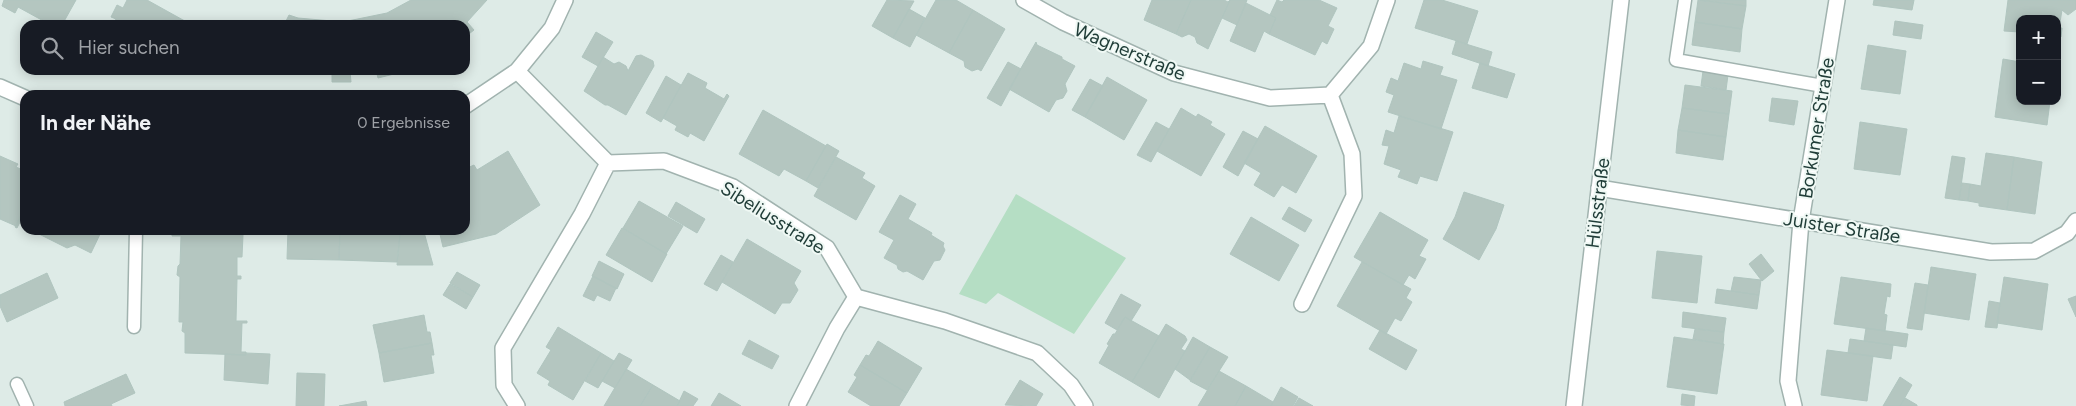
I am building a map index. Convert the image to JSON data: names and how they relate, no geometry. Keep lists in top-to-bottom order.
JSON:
{
  "streets": {
    "street": [
      "Wagnerstraße",
      "Borkumer Straße",
      "Hülsstraße",
      "Sibeliusstraße",
      "Juister Straße"
    ]
  },
  "crossings": [
    ["Borkumer Straße", "Juister Straße"],
    ["Hülsstraße", "Juister Straße"]
  ],
  "page": {
    "map_buttons": ["+", "−"],
    "search": "Hier suchen",
    "heading": ["In der Nähe", "0 Ergebnisse"]
  }
}
